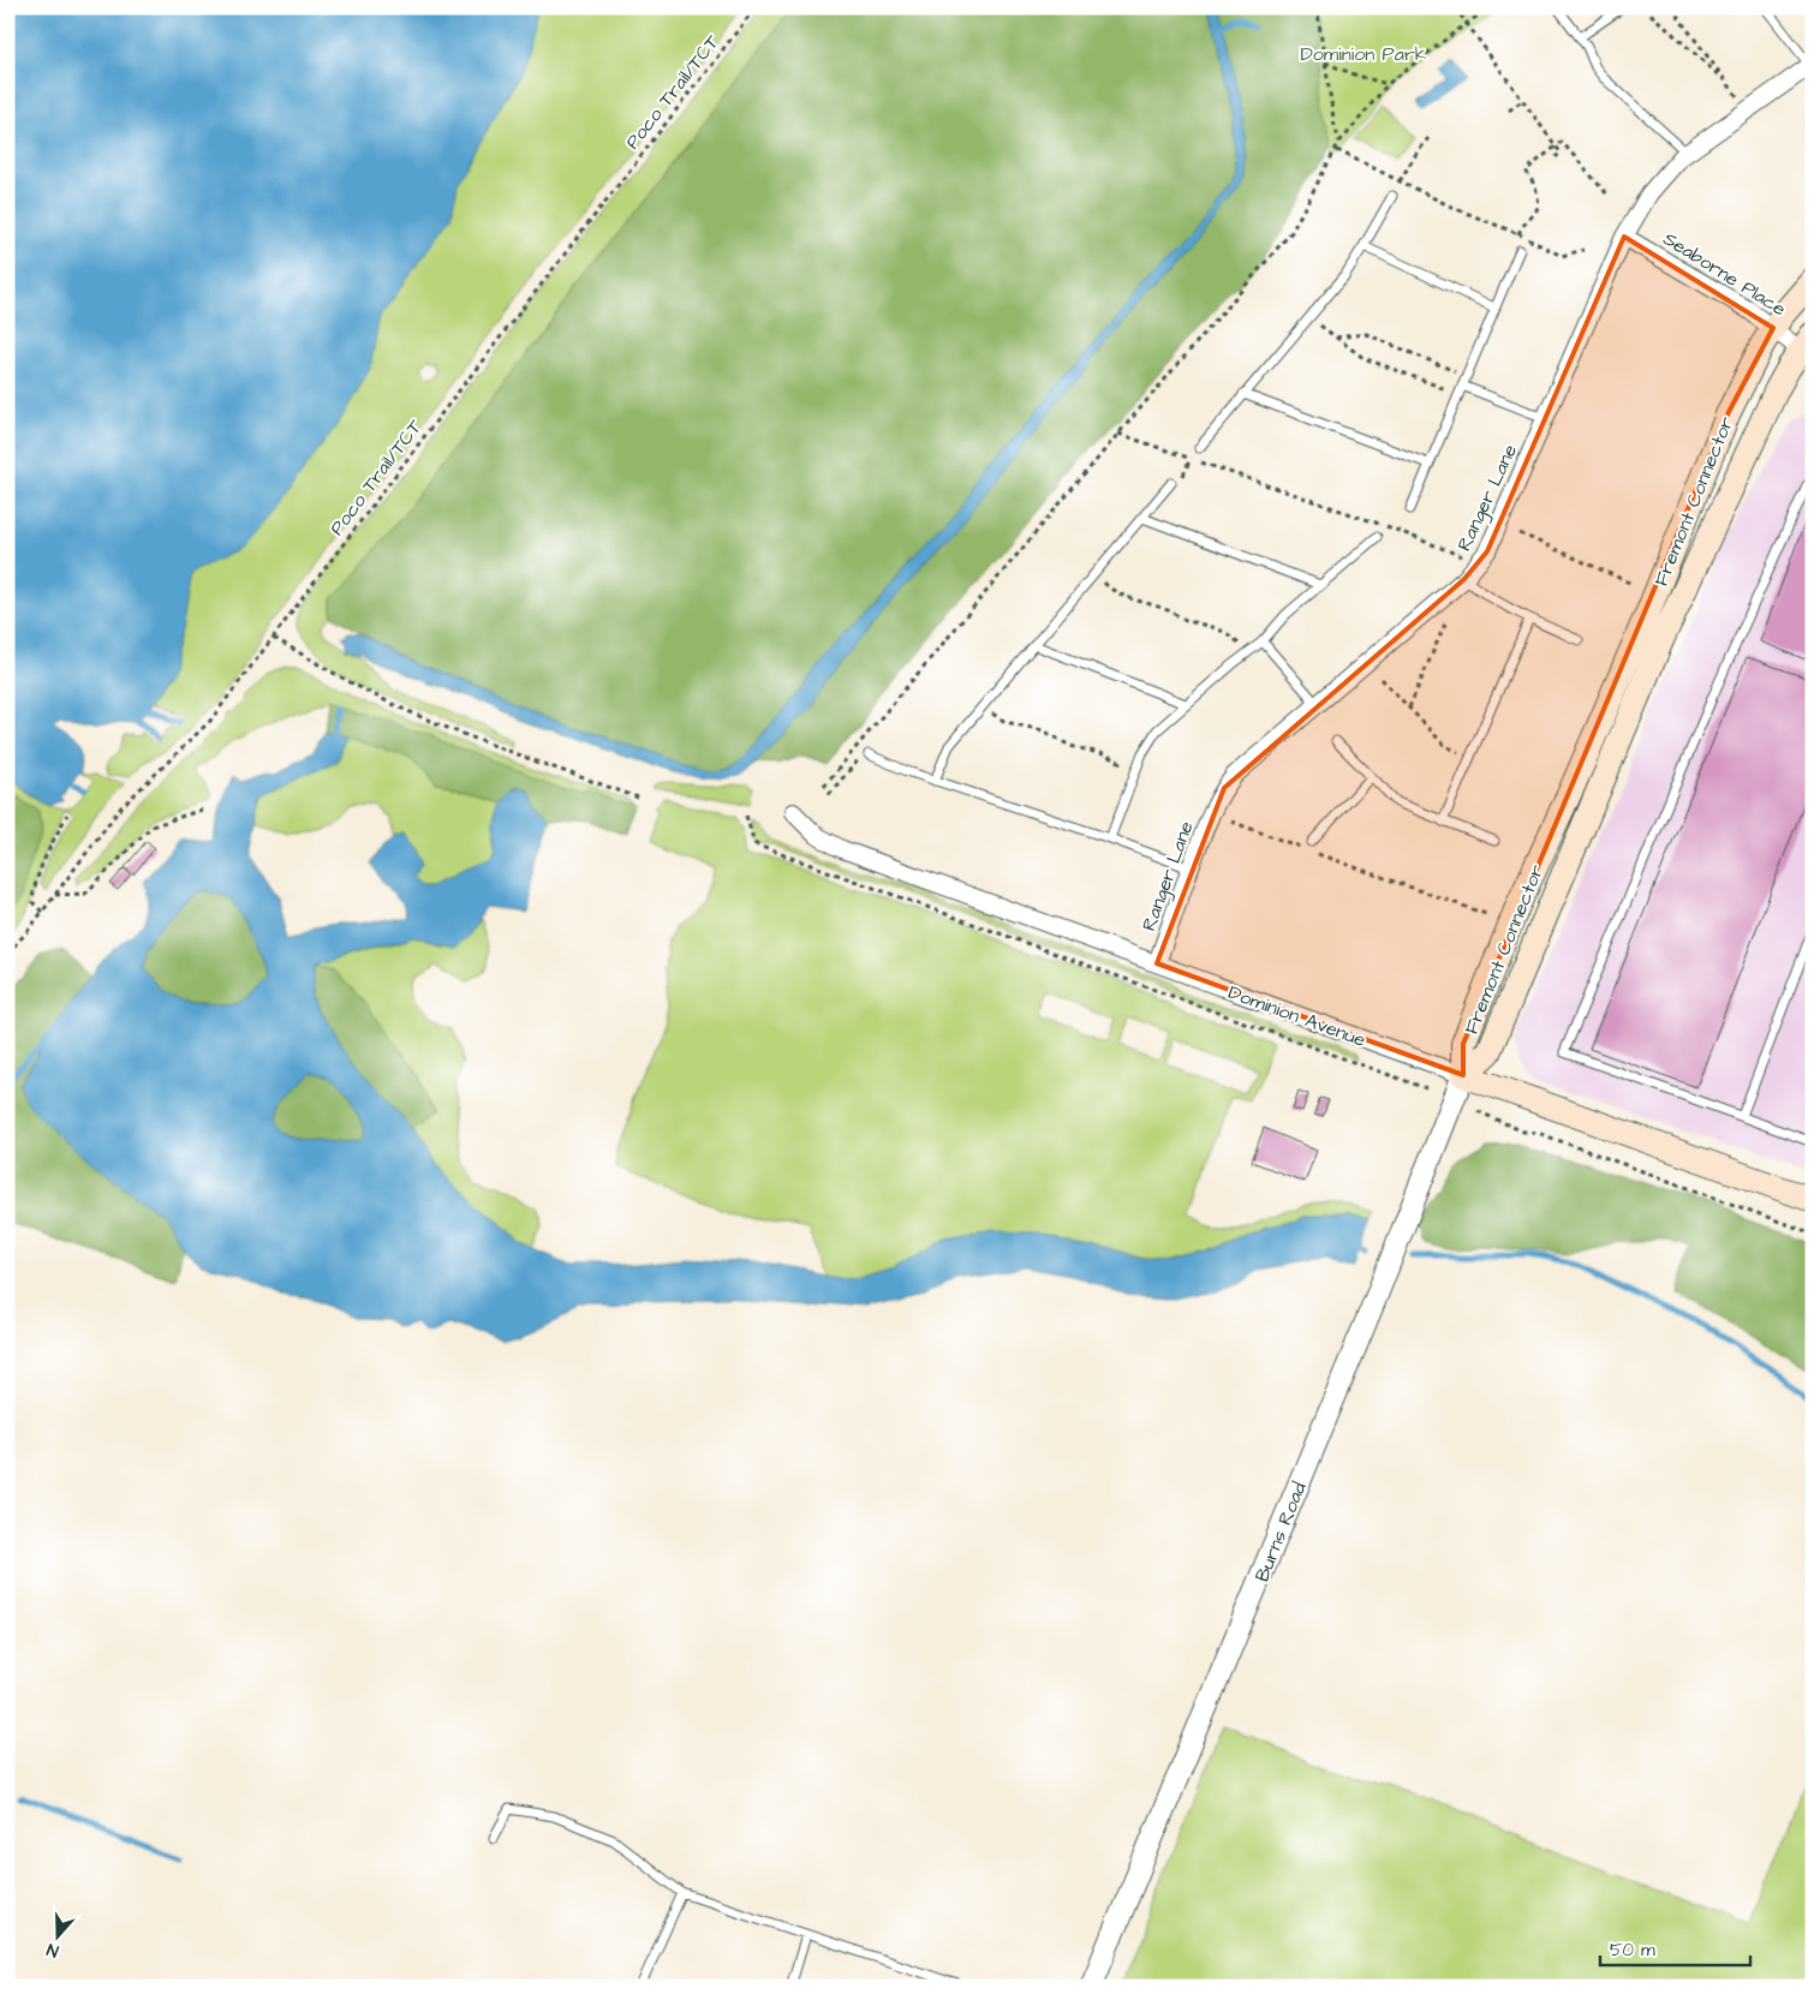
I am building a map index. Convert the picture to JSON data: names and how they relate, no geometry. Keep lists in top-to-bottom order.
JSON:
{
  "streets": {
    "main road": ["Fremont Connector", "Dominion Avenue"],
    "street": ["Seaborne Place", "Ranger Lane", "Burns Road"],
    "path": ["Poco Trail/TCT"]
  },
  "crossings": [
    ["Seaborne Place", "Ranger Lane"],
    ["Seaborne Place", "Fremont Connector"],
    ["Ranger Lane", "Dominion Avenue"],
    ["Fremont Connector", "Dominion Avenue"],
    ["Fremont Connector", "Burns Road"],
    ["Dominion Avenue", "Burns Road"]
  ],
  "parks": ["Dominion Park"],
  "scale_bar": "50 m",
  "north": "bottom"
}
